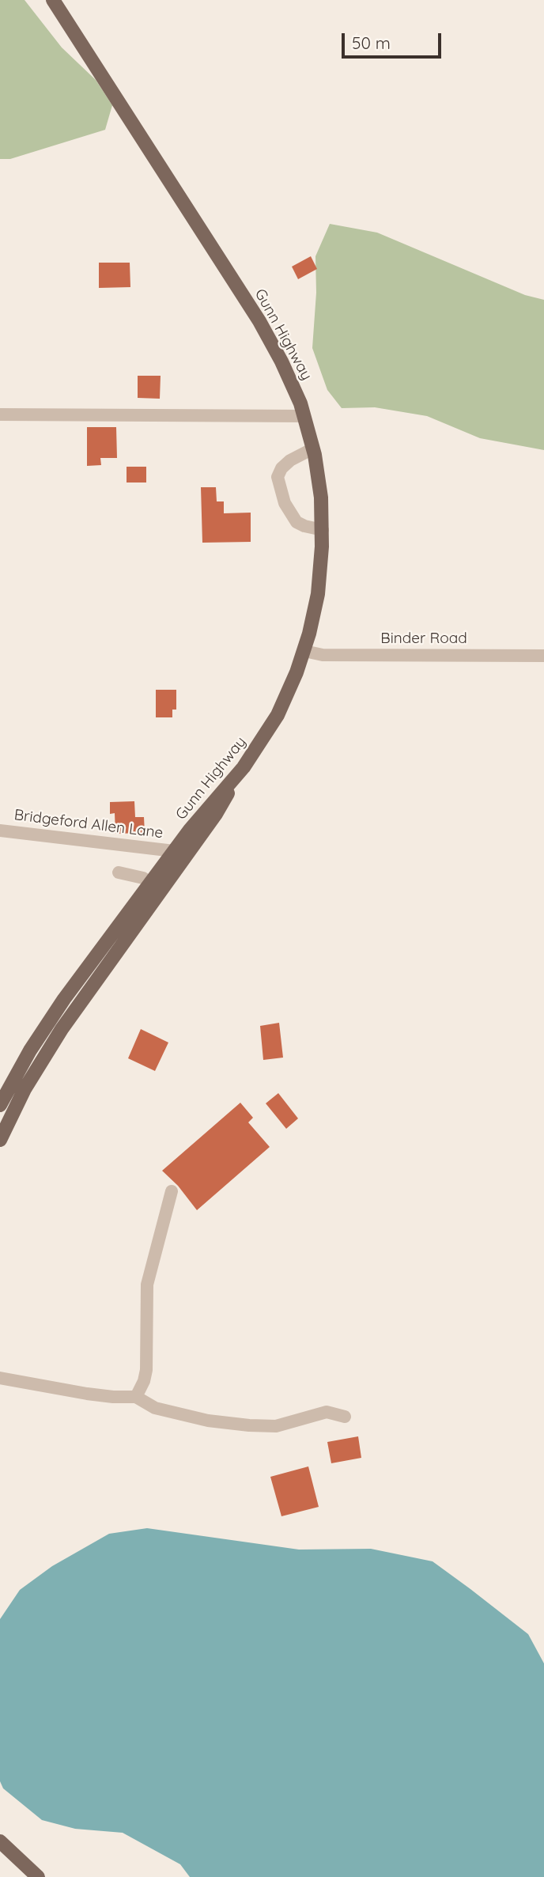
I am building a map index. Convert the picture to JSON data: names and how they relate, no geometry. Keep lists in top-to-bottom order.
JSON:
{
  "streets": {
    "main road": ["Gunn Highway"],
    "street": ["Binder Road", "Bridgeford Allen Lane"]
  },
  "crossings": [
    ["Gunn Highway", "Binder Road"],
    ["Gunn Highway", "Bridgeford Allen Lane"]
  ],
  "scale_bar": "50 m"
}
